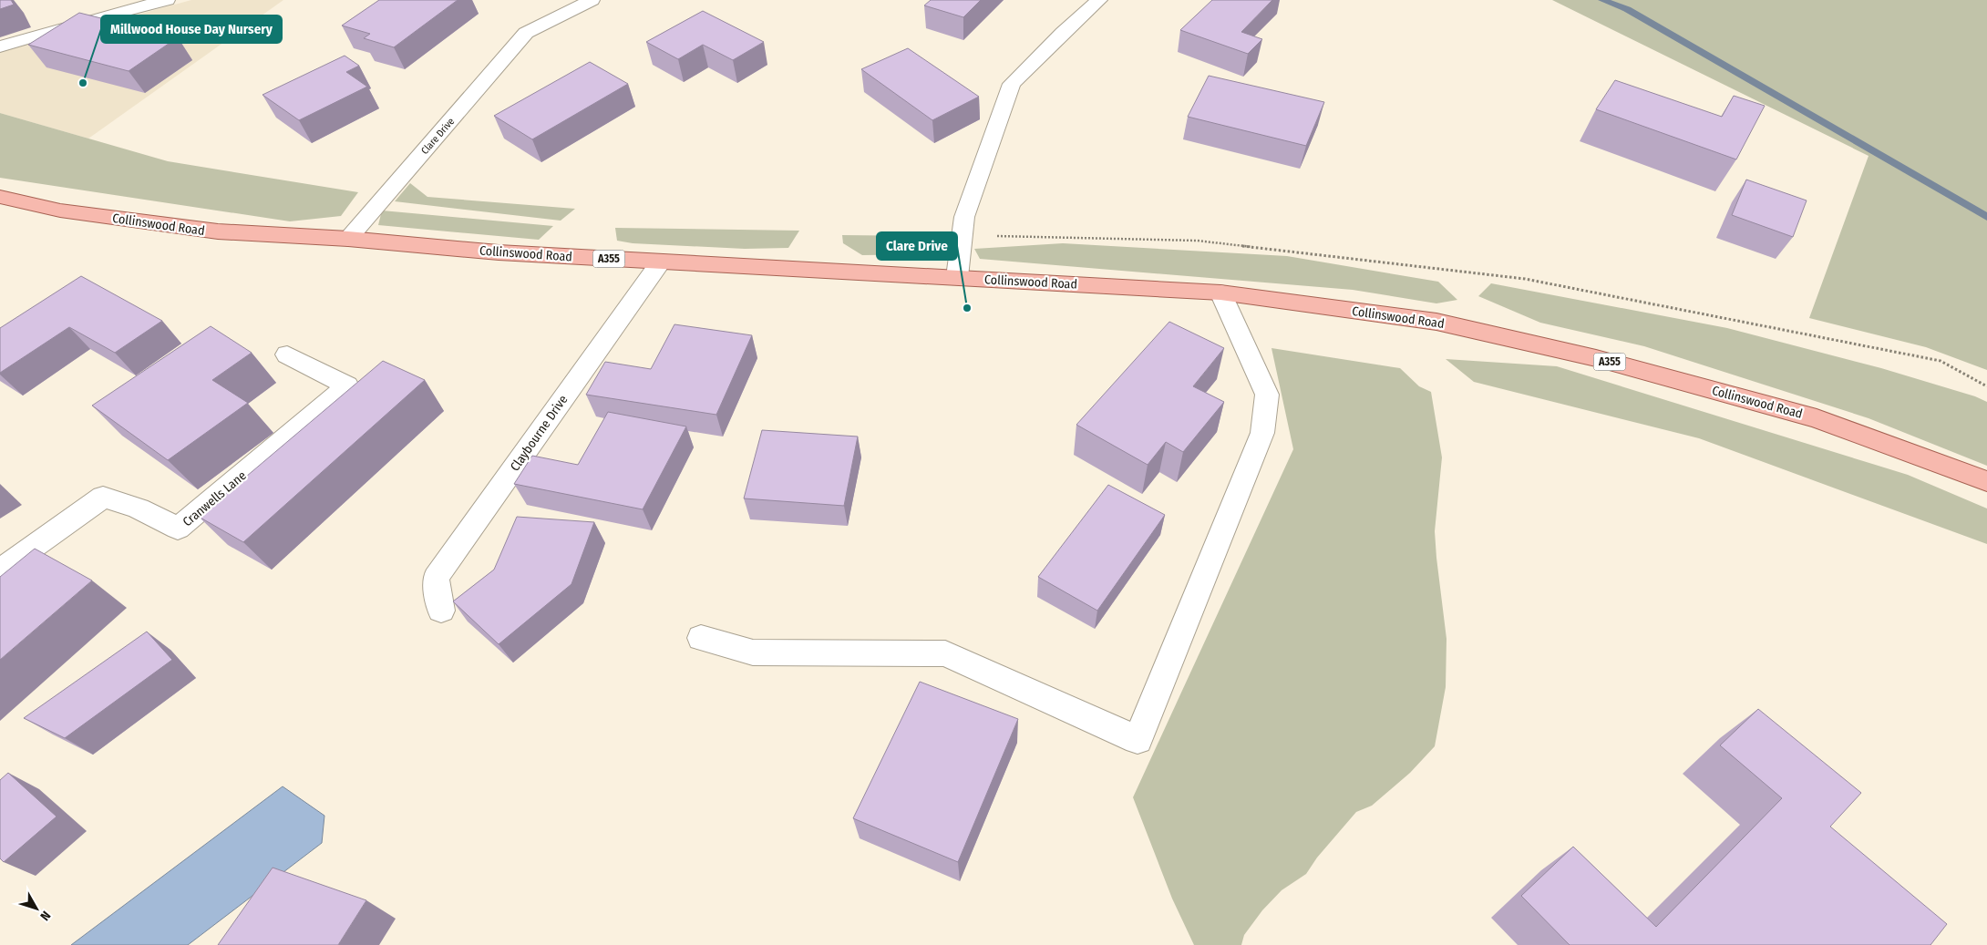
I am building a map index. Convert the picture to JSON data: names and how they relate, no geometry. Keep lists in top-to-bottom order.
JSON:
{
  "streets": {
    "main road": ["Collinswood Road", "A355"],
    "street": ["Clare Drive", "Claybourne Drive", "Cranwells Lane"]
  },
  "crossings": [
    ["Clare Drive", "Collinswood Road"],
    ["Collinswood Road", "Claybourne Drive"]
  ],
  "places": ["Millwood House Day Nursery", "Clare Drive"],
  "north": "bottom right"
}
